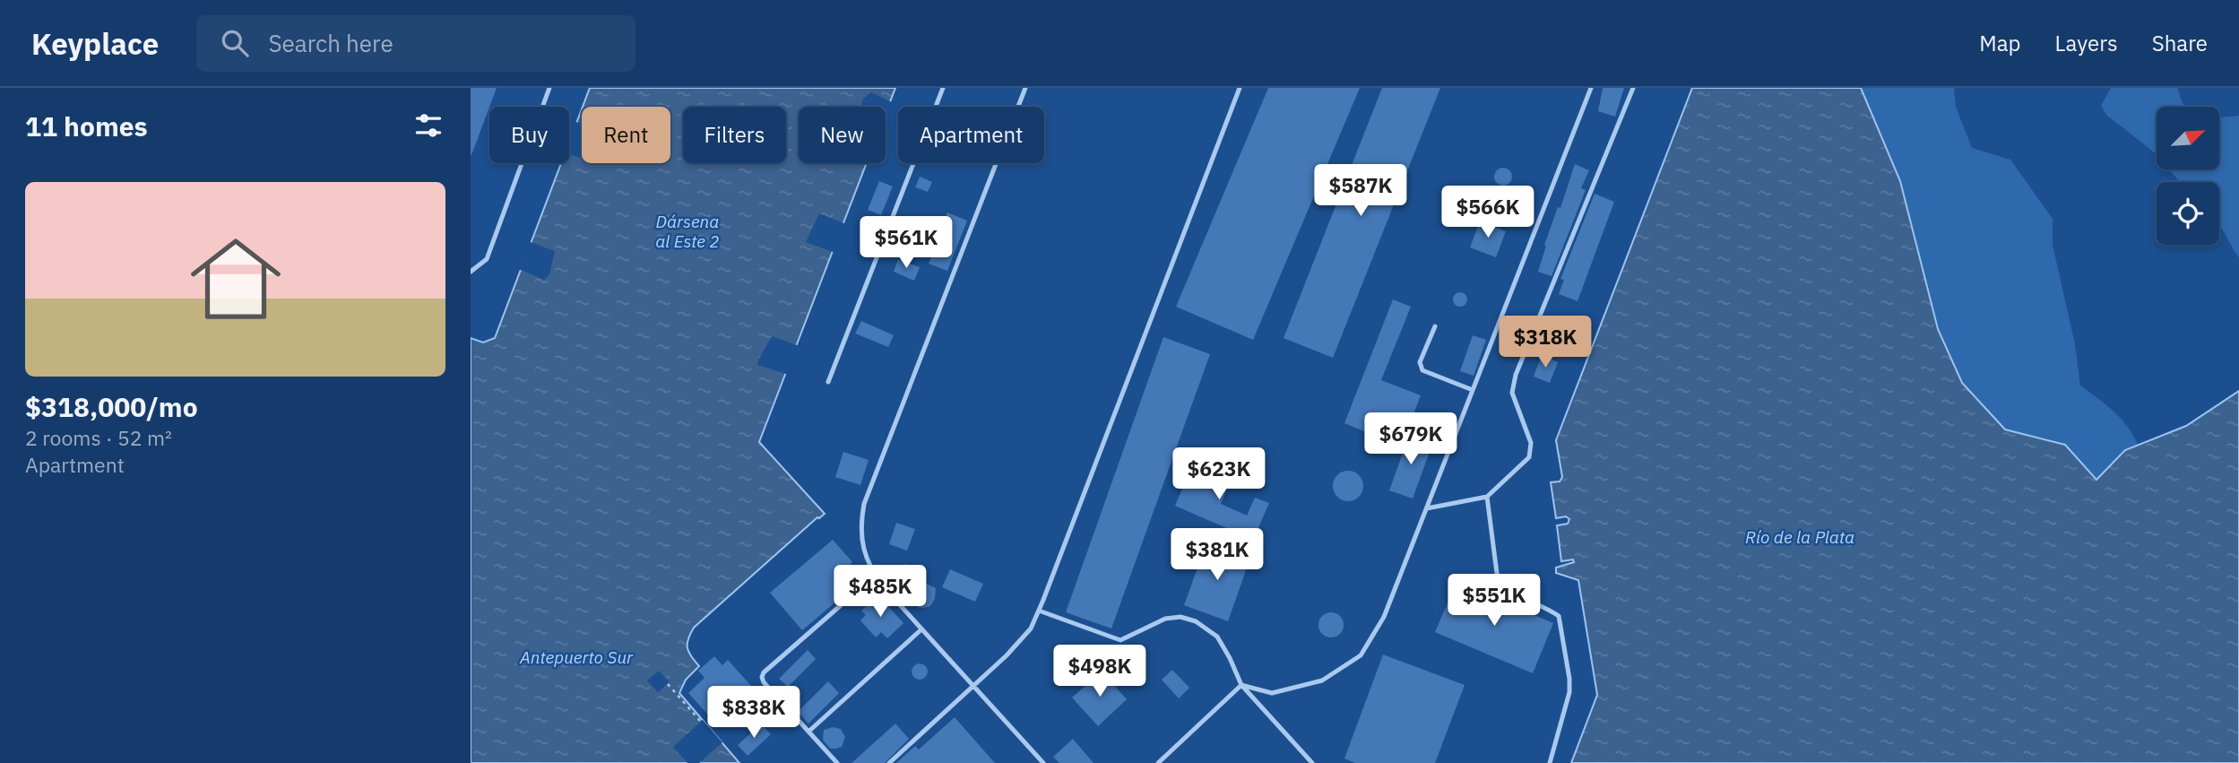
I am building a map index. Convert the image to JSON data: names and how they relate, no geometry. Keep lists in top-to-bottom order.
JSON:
{
  "water": ["Dársena al Este 2", "Río de la Plata", "Antepuerto Sur"],
  "north": "top right",
  "page": {
    "header": "Keyplace",
    "search": "Search here",
    "nav": ["Map", "Layers", "Share"],
    "heading": "11 homes",
    "chip": [
      "Buy",
      "Rent",
      "Filters",
      "New",
      "Apartment"
    ],
    "list": [
      {
        "name": "$318,000/mo",
        "note": "2 rooms · 52 m² · Apartment"
      }
    ],
    "price": [
      "$587K",
      "$566K",
      "$561K",
      "$318K",
      "$679K",
      "$623K",
      "$381K",
      "$485K",
      "$551K",
      "$498K",
      "$838K"
    ]
  }
}
